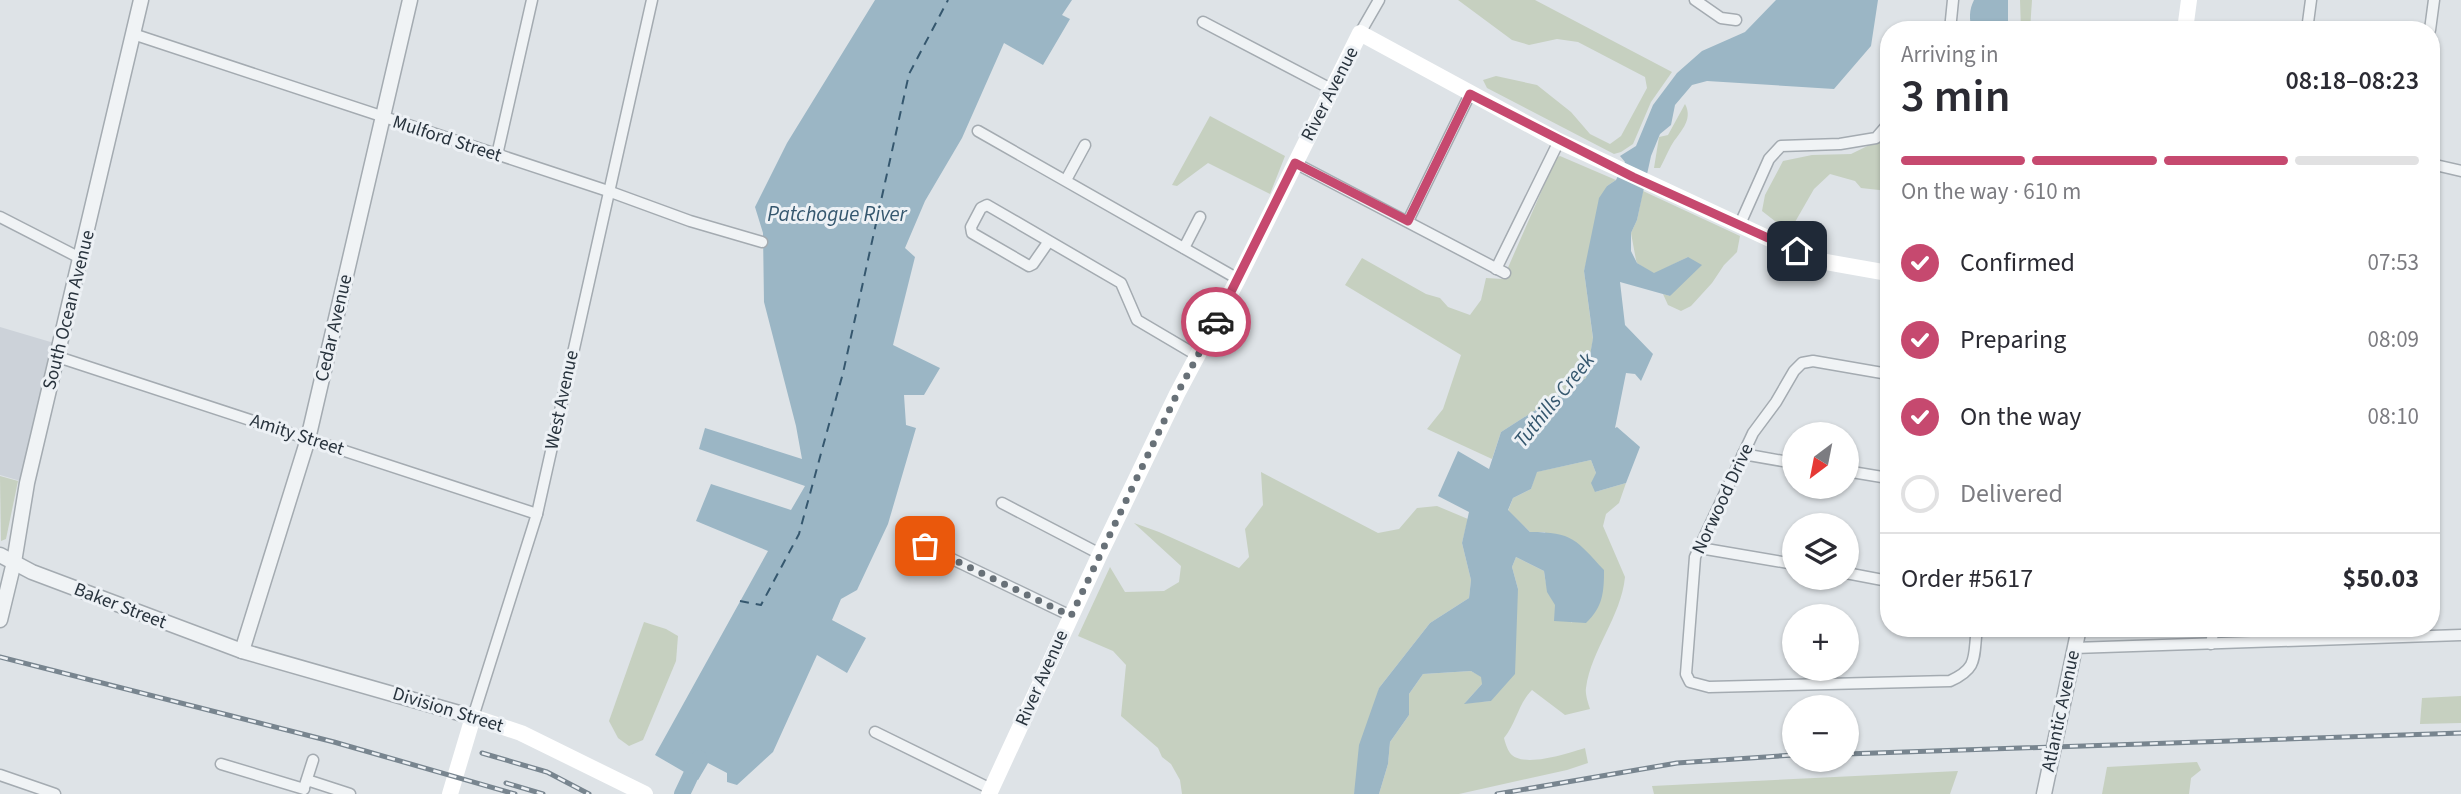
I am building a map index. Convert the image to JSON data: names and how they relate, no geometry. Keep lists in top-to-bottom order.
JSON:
{
  "streets": {
    "main road": ["River Avenue", "West Avenue", "Division Street"],
    "street": [
      "Mulford Street",
      "South Ocean Avenue",
      "Cedar Avenue",
      "Amity Street",
      "Norwood Drive",
      "Baker Street",
      "Atlantic Avenue"
    ]
  },
  "crossings": [
    ["Mulford Street", "South Ocean Avenue"],
    ["Mulford Street", "Cedar Avenue"],
    ["Mulford Street", "West Avenue"],
    ["South Ocean Avenue", "Amity Street"],
    ["South Ocean Avenue", "Baker Street"],
    ["Cedar Avenue", "Amity Street"],
    ["Cedar Avenue", "Baker Street"],
    ["Cedar Avenue", "Division Street"],
    ["West Avenue", "Amity Street"],
    ["West Avenue", "Division Street"],
    ["Baker Street", "Division Street"]
  ],
  "water": ["Patchogue River", "Tuthills Creek"],
  "north": "bottom left",
  "page": {
    "heading": ["3 min", "Arriving in", "08:18–08:23"],
    "panel": ["Order #5617", "$50.03"],
    "bar": "On the way · 610 m",
    "list": [
      ["Confirmed", "07:53"],
      ["Preparing", "08:09"],
      ["On the way", "08:10"],
      "Delivered"
    ],
    "map_buttons": ["+", "−"]
  }
}
